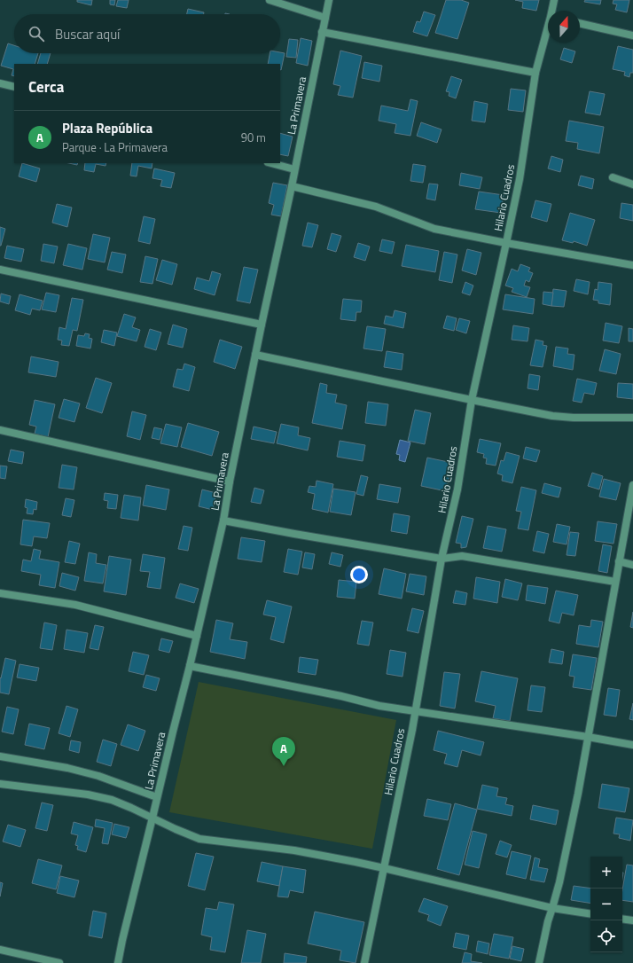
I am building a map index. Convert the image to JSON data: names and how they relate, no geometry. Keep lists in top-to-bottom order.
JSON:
{
  "streets": {
    "street": ["La Primavera", "Hilario Cuadros"]
  },
  "north": "top",
  "page": {
    "search": "Buscar aquí",
    "heading": "Cerca",
    "list": [
      {
        "mark": "A",
        "name": "Plaza República",
        "note": "Parque · La Primavera",
        "value": "90 m"
      }
    ],
    "pins": "A",
    "map_buttons": ["+", "−"]
  }
}
